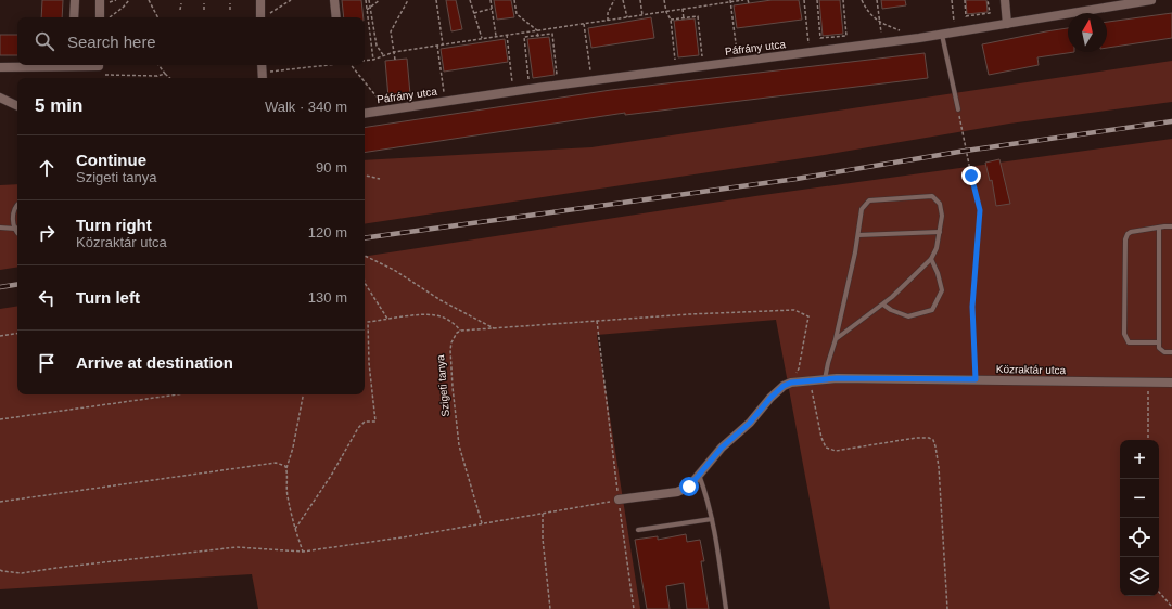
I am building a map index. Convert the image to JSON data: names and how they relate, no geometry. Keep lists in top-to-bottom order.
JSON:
{
  "streets": {
    "street": ["Páfrány utca", "Közraktár utca"],
    "path": ["Szigeti tanya"]
  },
  "north": "top",
  "page": {
    "search": "Search here",
    "heading": ["5 min", "Walk · 340 m"],
    "list": [
      ["Continue", "Szigeti tanya", "90 m"],
      ["Turn right", "Közraktár utca", "120 m"],
      ["Turn left", "130 m"],
      "Arrive at destination"
    ],
    "map_buttons": ["+", "−"]
  }
}
